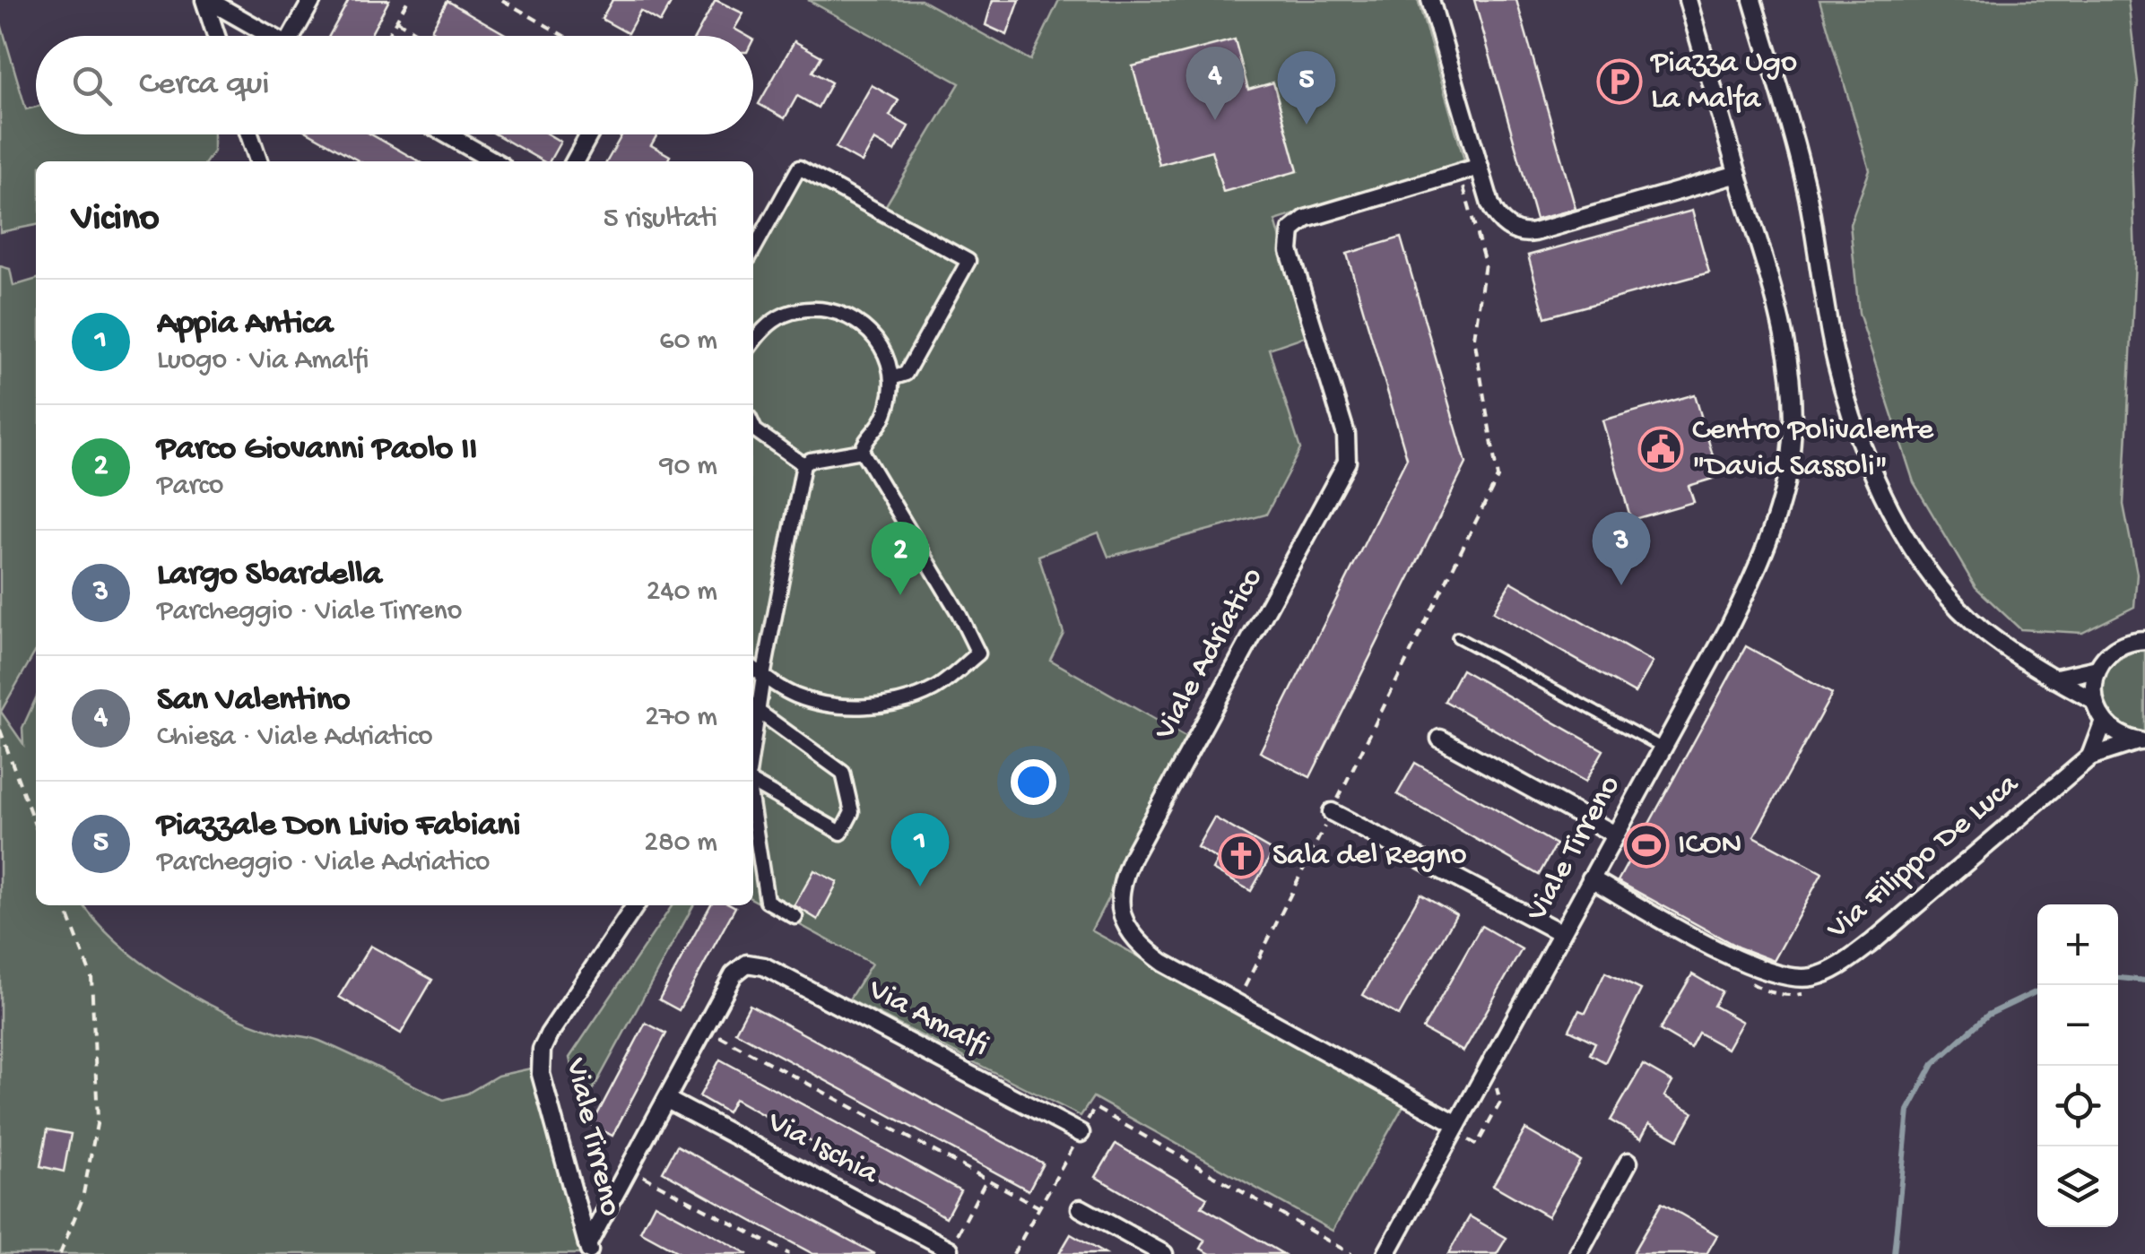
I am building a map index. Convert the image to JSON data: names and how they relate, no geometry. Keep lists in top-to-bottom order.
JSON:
{
  "streets": {
    "street": [
      "Viale Adriatico",
      "Viale Tirreno",
      "Via Filippo De Luca",
      "Via Amalfi",
      "Via Ischia"
    ]
  },
  "crossings": [
    ["Viale Adriatico", "Viale Tirreno"],
    ["Viale Tirreno", "Via Filippo De Luca"]
  ],
  "places": {
    "parking": ["Piazza Ugo La Malfa"],
    "public building": ["Centro Polivalente \"David Sassoli\""],
    "sports": ["ICON"],
    "church": ["Sala del Regno"]
  },
  "page": {
    "search": "Cerca qui",
    "pins": [
      "4",
      "5",
      "3",
      "2",
      "1"
    ],
    "heading": ["Vicino", "5 risultati"],
    "list": [
      {
        "mark": "1",
        "name": "Appia Antica",
        "note": "Luogo · Via Amalfi",
        "value": "60 m"
      },
      {
        "mark": "2",
        "name": "Parco Giovanni Paolo II",
        "note": "Parco",
        "value": "90 m"
      },
      {
        "mark": "3",
        "name": "Largo Sbardella",
        "note": "Parcheggio · Viale Tirreno",
        "value": "240 m"
      },
      {
        "mark": "4",
        "name": "San Valentino",
        "note": "Chiesa · Viale Adriatico",
        "value": "270 m"
      },
      {
        "mark": "5",
        "name": "Piazzale Don Livio Fabiani",
        "note": "Parcheggio · Viale Adriatico",
        "value": "280 m"
      }
    ],
    "map_buttons": ["+", "−"]
  }
}
